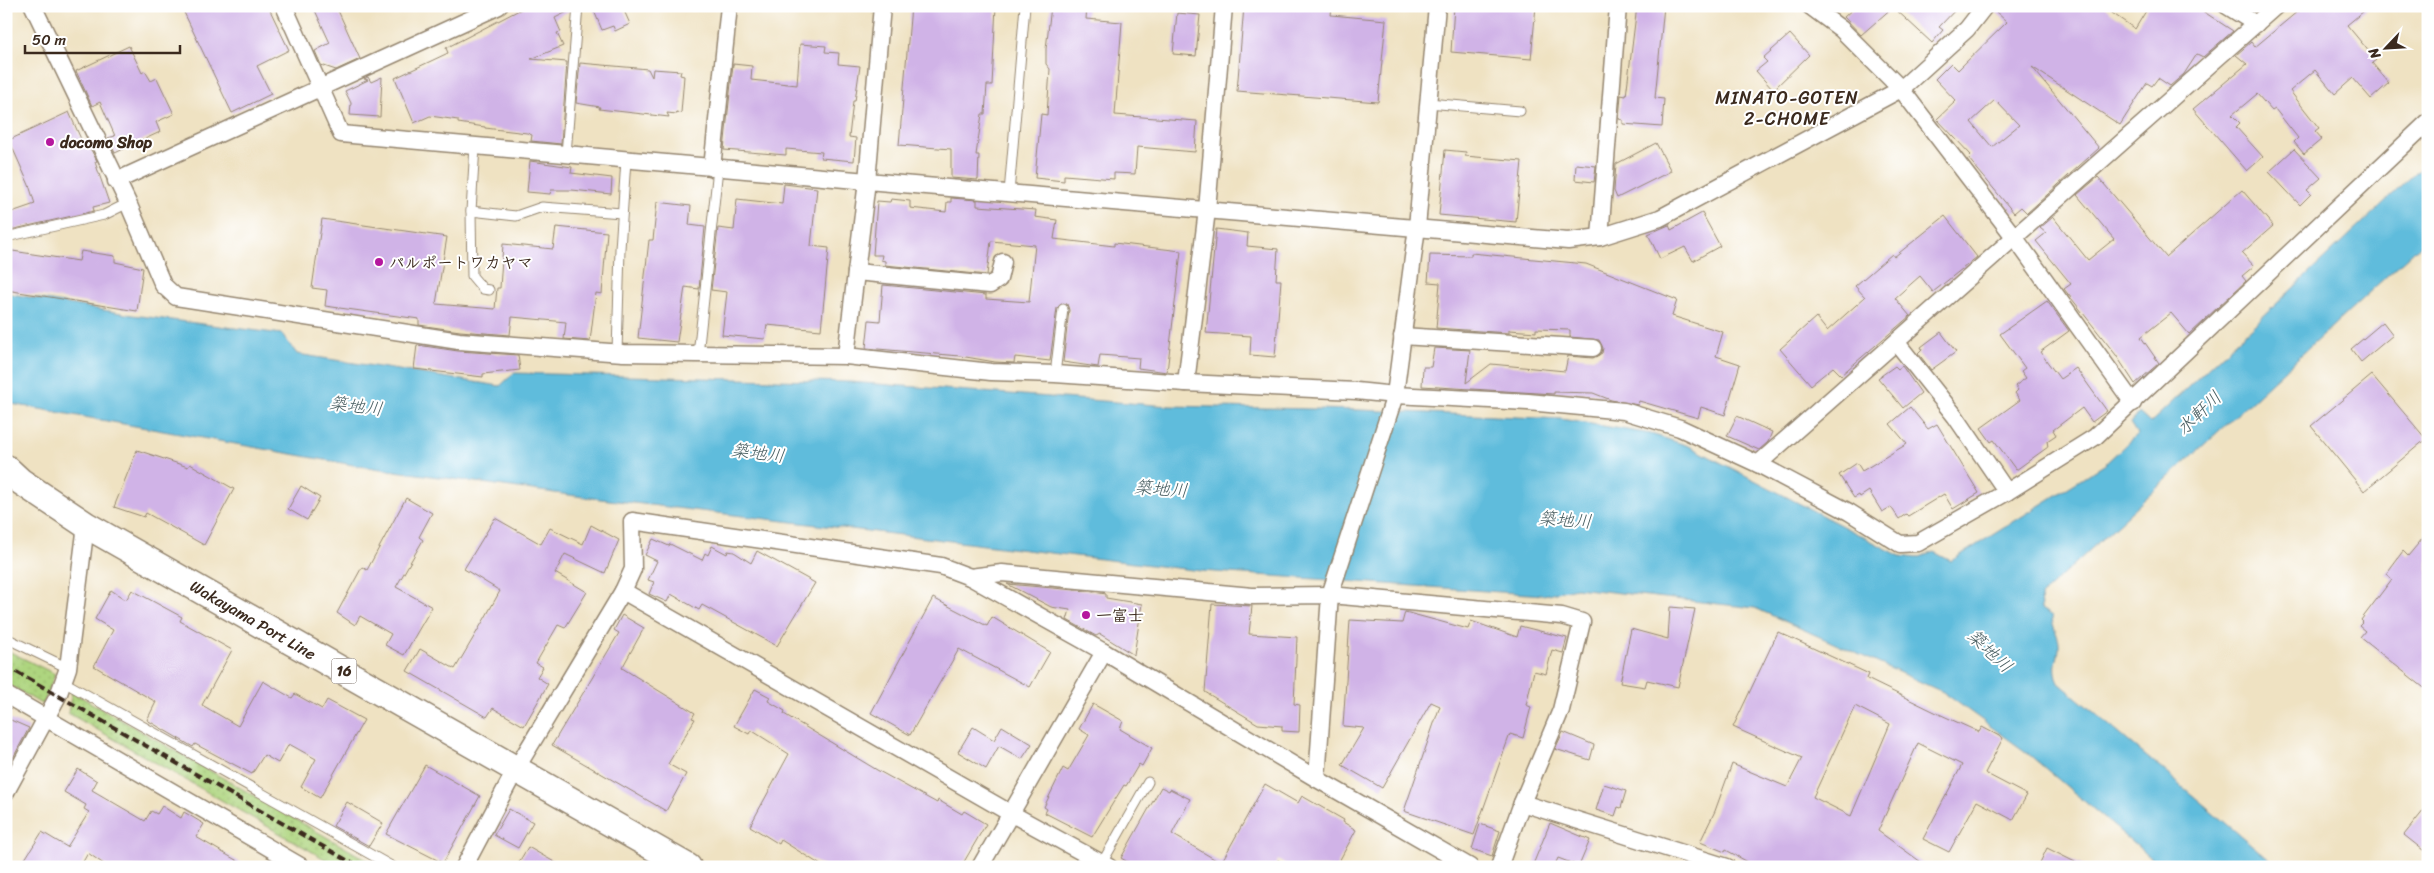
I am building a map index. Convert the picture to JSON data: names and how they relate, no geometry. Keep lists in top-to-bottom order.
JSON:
{
  "streets": {
    "main road": ["Wakayama Port Line", "16"]
  },
  "districts": ["MINATO-GOTEN 2-CHOME"],
  "water": ["築地川", "水軒川"],
  "places": ["docomo Shop", "パルポートワカヤマ", "一富士"],
  "scale_bar": "50 m",
  "north": "bottom left"
}
